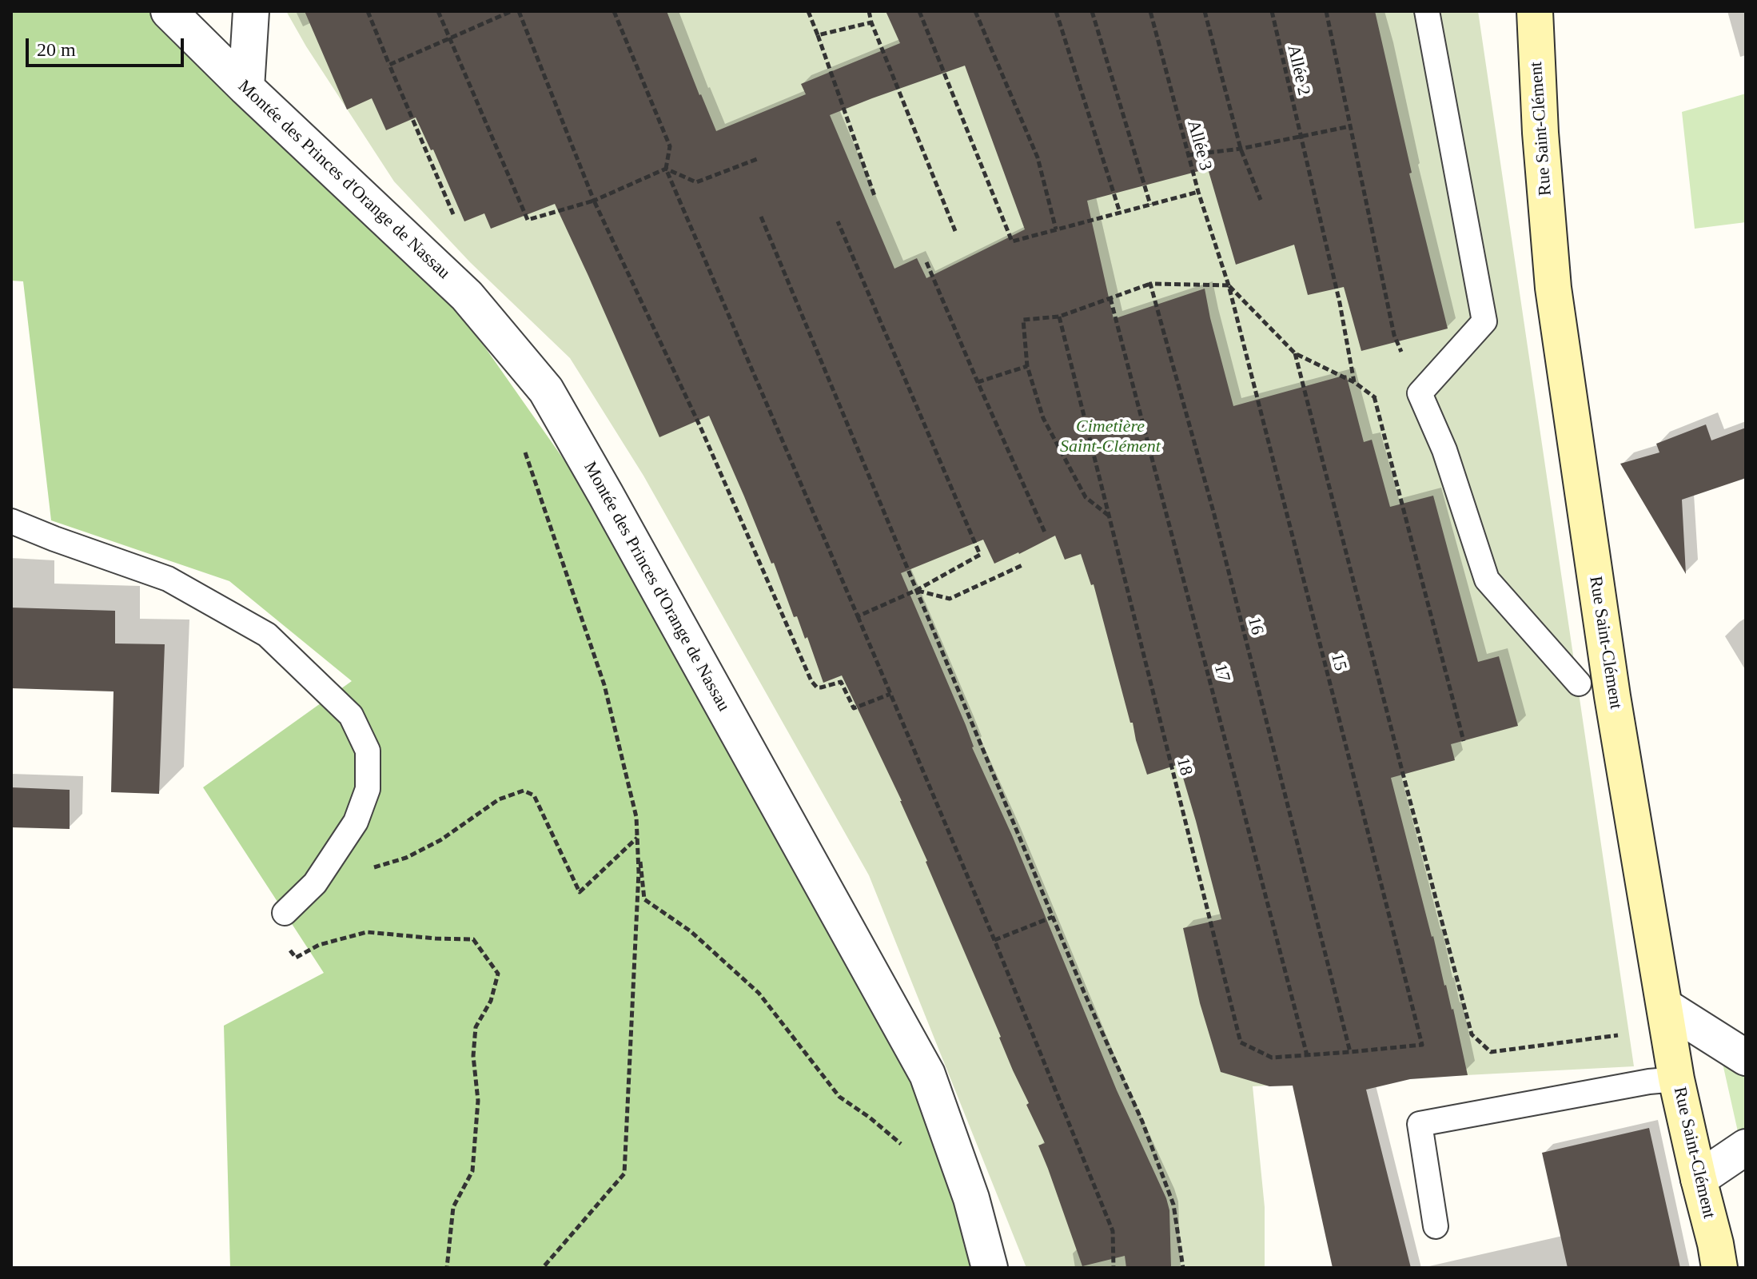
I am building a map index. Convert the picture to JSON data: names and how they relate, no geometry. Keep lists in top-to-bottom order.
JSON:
{
  "streets": {
    "main road": ["Rue Saint-Clément"],
    "street": ["Montée des Princes d'Orange de Nassau"],
    "path": [
      "Allée 2",
      "Allée 3",
      "16",
      "15",
      "17",
      "18"
    ]
  },
  "crossings": [
    ["Allée 3", "15"],
    ["16", "18"],
    ["15", "18"],
    ["17", "18"]
  ],
  "parks": ["Cimetière Saint-Clément"],
  "scale_bar": "20 m"
}
